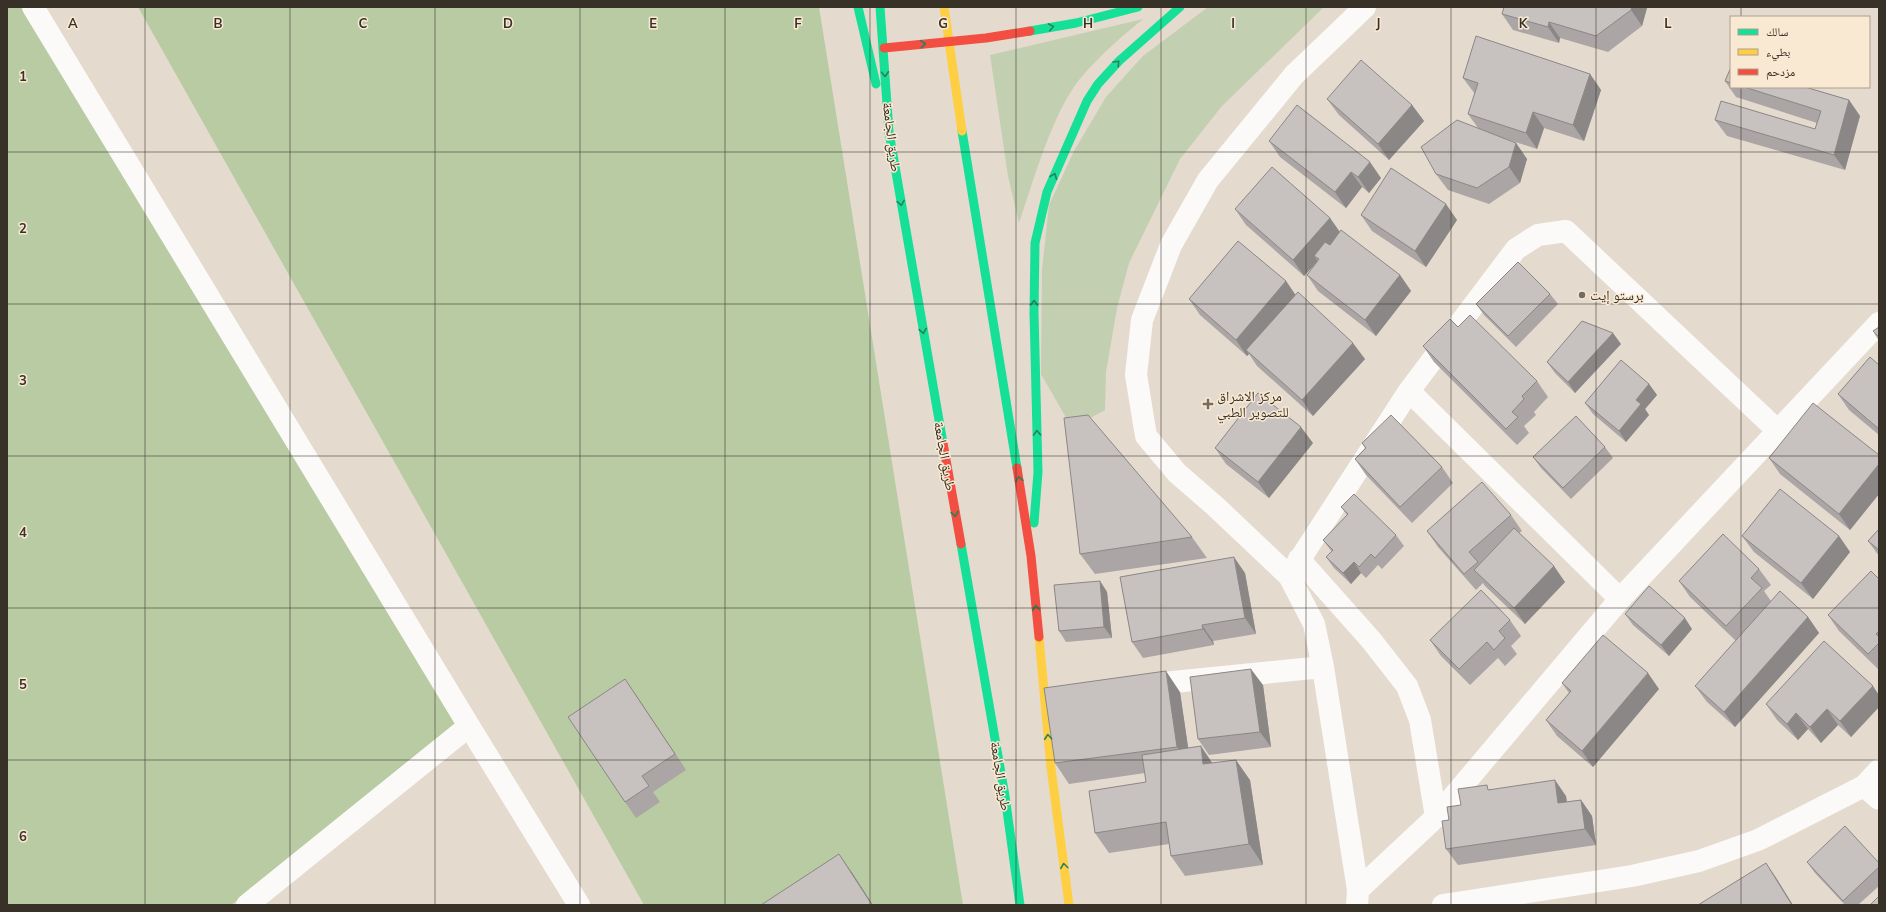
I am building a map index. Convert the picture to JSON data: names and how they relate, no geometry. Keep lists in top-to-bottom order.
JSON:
{
  "streets": {
    "highway": ["طريق الجامعة"]
  },
  "places": {
    "other": ["برستو إيت"],
    "health": ["مركز الاشراق للتصوير الطبي"]
  },
  "legend": ["سالك", "بطيء", "مزدحم"],
  "grid": {
    "columns": [
      "A",
      "B",
      "C",
      "D",
      "E",
      "F",
      "G",
      "H",
      "I",
      "J",
      "K",
      "L"
    ],
    "rows": [
      "1",
      "2",
      "3",
      "4",
      "5",
      "6"
    ]
  }
}
